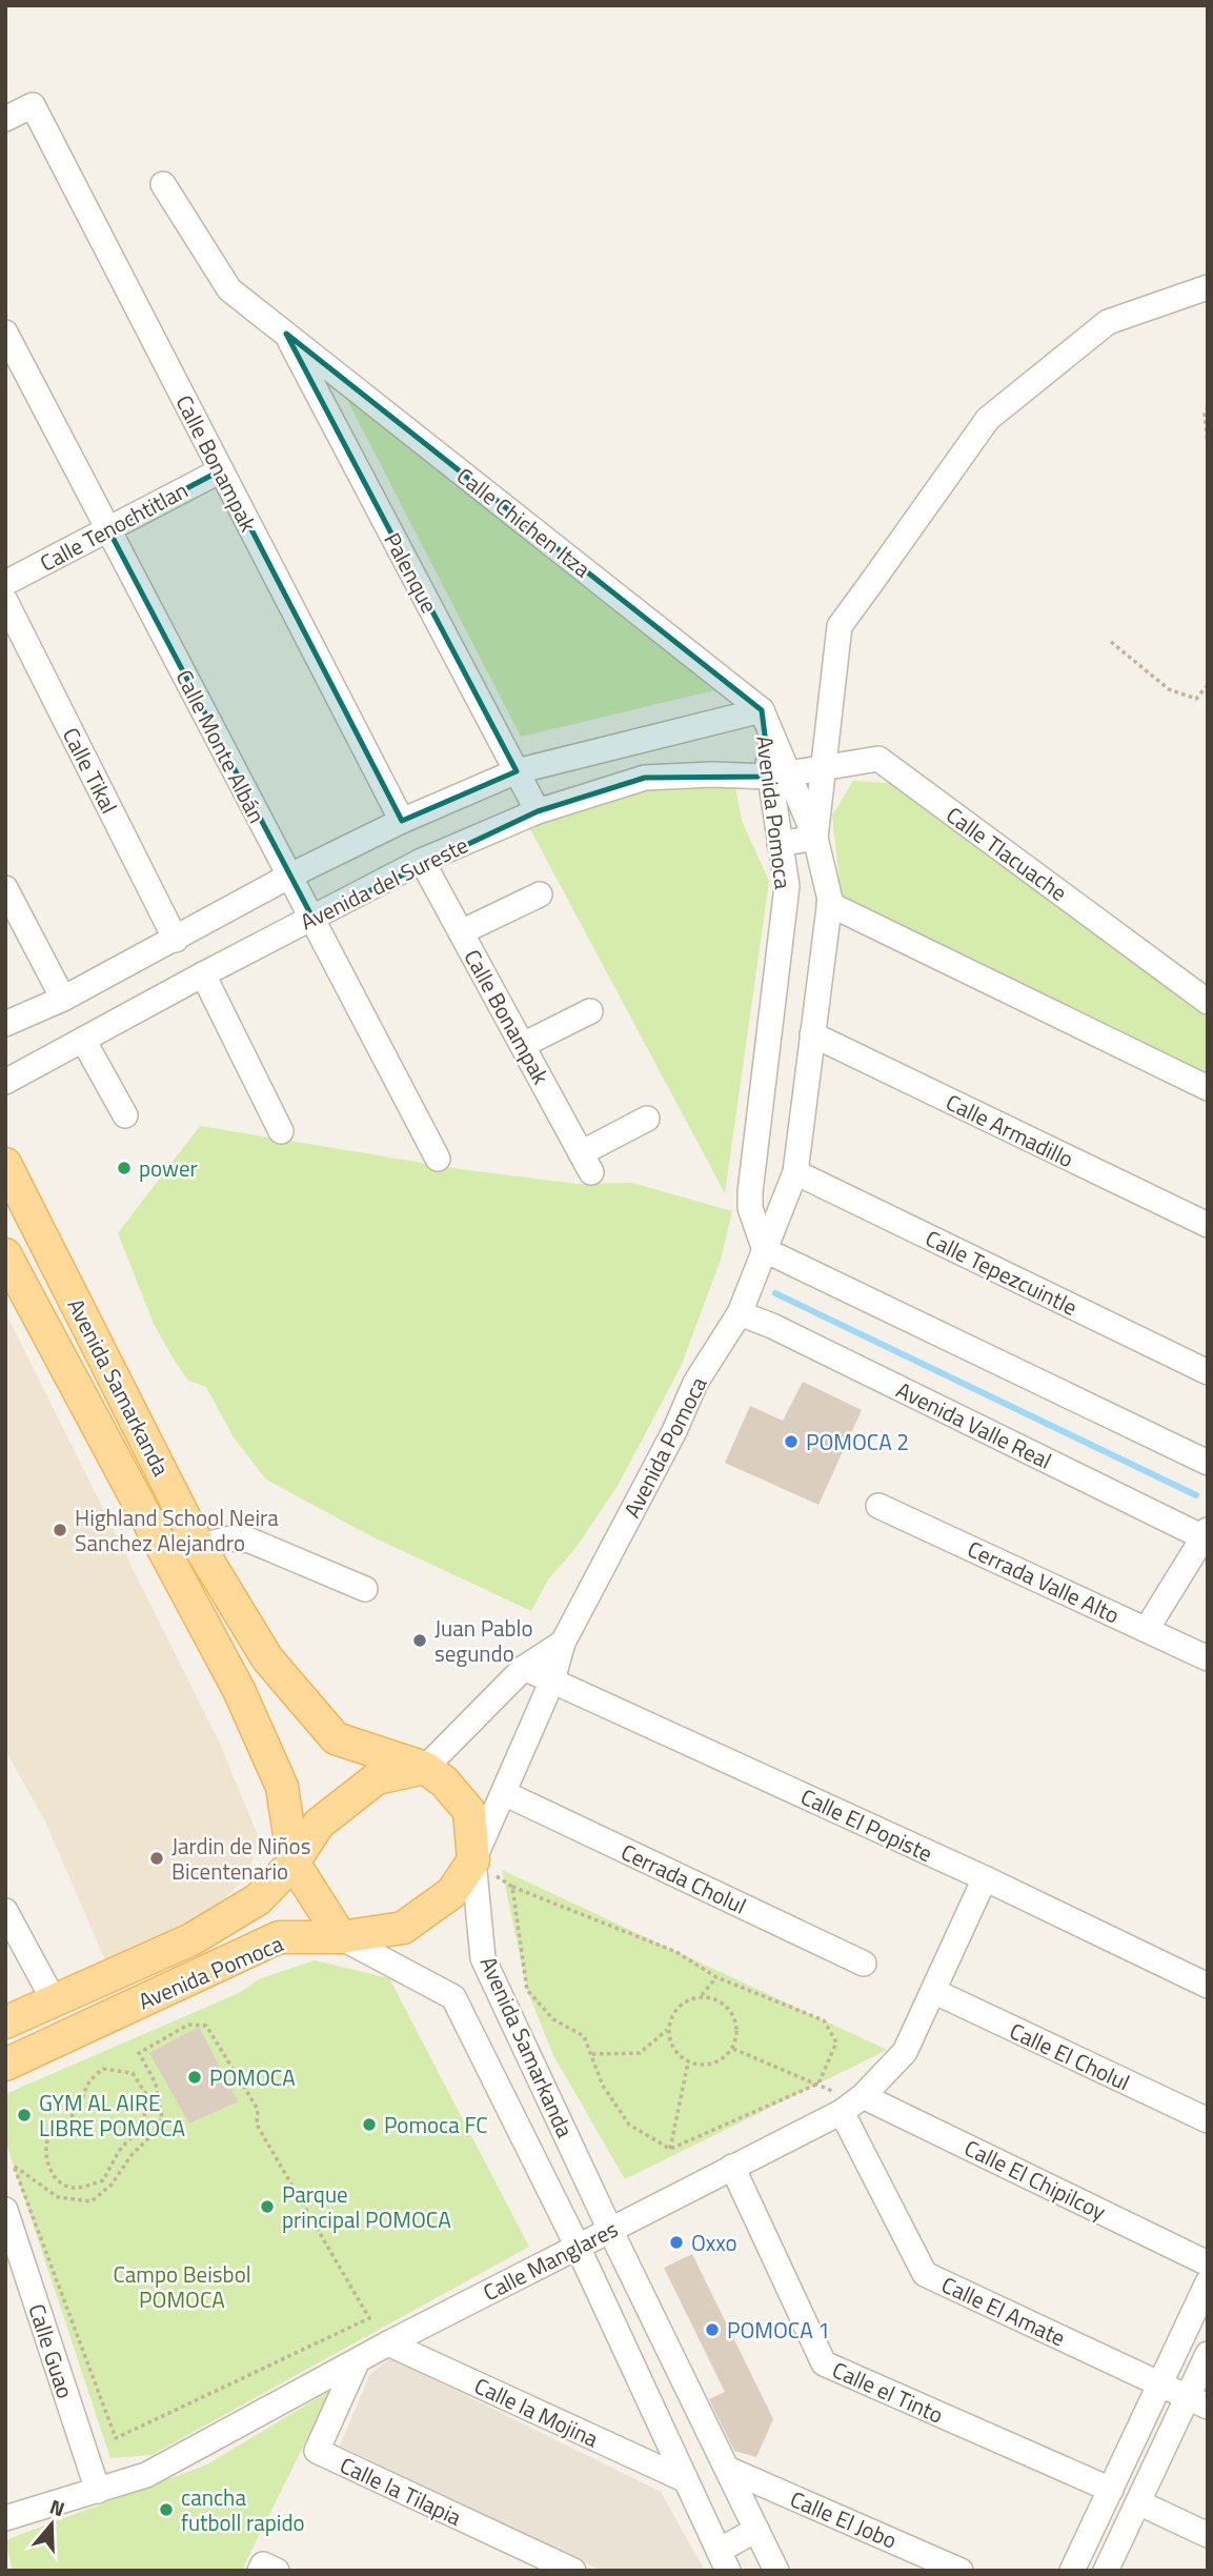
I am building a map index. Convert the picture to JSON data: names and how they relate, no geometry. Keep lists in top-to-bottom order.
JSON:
{
  "streets": {
    "main road": ["Avenida Pomoca", "Avenida Samarkanda"],
    "street": [
      "Calle Bonampak",
      "Calle Chichen Itza",
      "Calle Tenochtitlan",
      "Palenque",
      "Calle Monte Albán",
      "Calle Tikal",
      "Calle Tlacuache",
      "Avenida del Sureste",
      "Calle Armadillo",
      "Calle Tepezcuintle",
      "Avenida Valle Real",
      "Cerrada Valle Alto",
      "Calle El Popiste",
      "Cerrada Cholul",
      "Calle El Cholul",
      "Calle El Chipilcoy",
      "Calle Manglares",
      "Calle El Amate",
      "Calle Guao",
      "Calle el Tinto",
      "Calle la Mojina",
      "Calle la Tilapia",
      "Calle El Jobo"
    ]
  },
  "crossings": [
    ["Calle Bonampak", "Calle Tenochtitlan"],
    ["Calle Bonampak", "Avenida del Sureste"],
    ["Calle Chichen Itza", "Palenque"],
    ["Calle Chichen Itza", "Avenida Pomoca"],
    ["Calle Chichen Itza", "Avenida del Sureste"],
    ["Calle Tenochtitlan", "Calle Monte Albán"],
    ["Palenque", "Avenida del Sureste"],
    ["Calle Monte Albán", "Avenida del Sureste"],
    ["Calle Tikal", "Avenida del Sureste"],
    ["Avenida Pomoca", "Calle Tlacuache"],
    ["Avenida Pomoca", "Avenida del Sureste"],
    ["Avenida Pomoca", "Calle Armadillo"],
    ["Avenida Pomoca", "Calle Tepezcuintle"],
    ["Avenida Pomoca", "Avenida Samarkanda"],
    ["Avenida Pomoca", "Avenida Valle Real"],
    ["Avenida Pomoca", "Calle El Popiste"],
    ["Avenida Pomoca", "Cerrada Cholul"],
    ["Calle Tlacuache", "Avenida del Sureste"],
    ["Avenida Samarkanda", "Calle Manglares"],
    ["Avenida Samarkanda", "Calle la Mojina"],
    ["Avenida Samarkanda", "Calle El Jobo"],
    ["Calle El Popiste", "Calle Manglares"],
    ["Calle El Cholul", "Calle Manglares"],
    ["Calle El Chipilcoy", "Calle Manglares"],
    ["Calle Manglares", "Calle El Amate"],
    ["Calle Manglares", "Calle Guao"],
    ["Calle Manglares", "Calle el Tinto"],
    ["Calle Manglares", "Calle la Mojina"],
    ["Calle Manglares", "Calle la Tilapia"]
  ],
  "parks": ["Campo Beisbol POMOCA"],
  "places": [
    "power",
    "POMOCA 2",
    "Highland School Neira Sanchez Alejandro",
    "Juan Pablo segundo",
    "Jardin de Niños Bicentenario",
    "POMOCA",
    "GYM AL AIRE LIBRE POMOCA",
    "Pomoca FC",
    "Parque principal POMOCA",
    "Oxxo",
    "POMOCA 1",
    "cancha futboll rapido"
  ],
  "north": "top"
}
